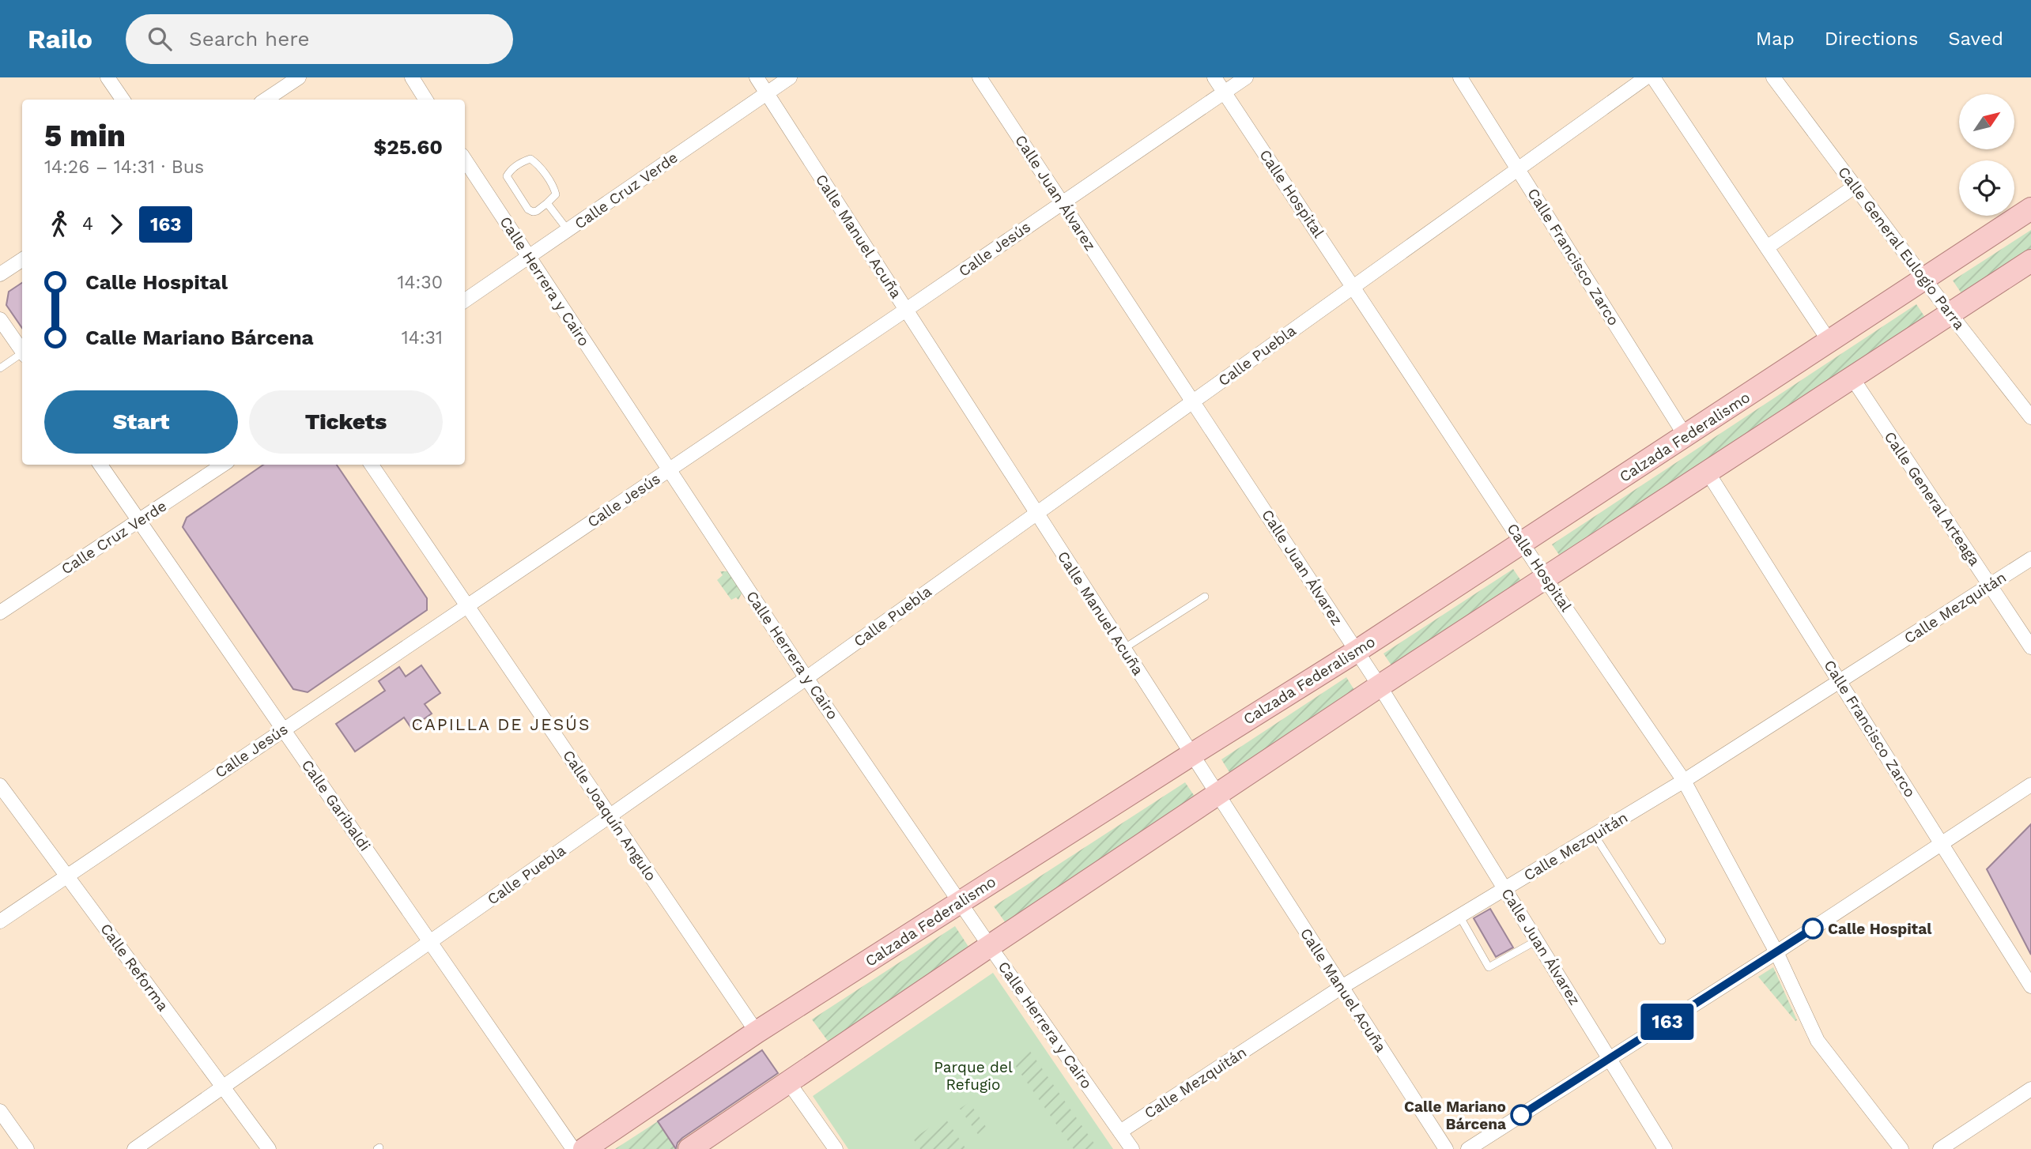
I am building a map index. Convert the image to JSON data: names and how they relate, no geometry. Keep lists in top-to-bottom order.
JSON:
{
  "streets": {
    "main road": ["Calzada Federalismo"],
    "street": [
      "Calle Cruz Verde",
      "Calle Juan Álvarez",
      "Calle Hospital",
      "Calle Manuel Acuña",
      "Calle General Eulogio Parra",
      "Calle Jesús",
      "Calle Francisco Zarco",
      "Calle Herrera y Cairo",
      "Calle Puebla",
      "Calle General Arteaga",
      "Calle Mezquitán",
      "Calle Garibaldi",
      "Calle Joaquín Angulo",
      "Calle Reforma"
    ]
  },
  "crossings": [
    ["Calle Cruz Verde", "Calle Manuel Acuña"],
    ["Calle Cruz Verde", "Calle Herrera y Cairo"],
    ["Calle Cruz Verde", "Calle Garibaldi"],
    ["Calle Juan Álvarez", "Calle Jesús"],
    ["Calle Juan Álvarez", "Calle Puebla"],
    ["Calle Juan Álvarez", "Calzada Federalismo"],
    ["Calle Juan Álvarez", "Calle Mezquitán"],
    ["Calle Hospital", "Calle Jesús"],
    ["Calle Hospital", "Calle Puebla"],
    ["Calle Hospital", "Calzada Federalismo"],
    ["Calle Hospital", "Calle Mezquitán"],
    ["Calle Manuel Acuña", "Calle Jesús"],
    ["Calle Manuel Acuña", "Calle Puebla"],
    ["Calle Manuel Acuña", "Calzada Federalismo"],
    ["Calle Manuel Acuña", "Calle Mezquitán"],
    ["Calle General Eulogio Parra", "Calzada Federalismo"],
    ["Calle Jesús", "Calle Herrera y Cairo"],
    ["Calle Jesús", "Calle Garibaldi"],
    ["Calle Jesús", "Calle Joaquín Angulo"],
    ["Calle Jesús", "Calle Reforma"],
    ["Calle Francisco Zarco", "Calle Puebla"],
    ["Calle Francisco Zarco", "Calzada Federalismo"],
    ["Calle Francisco Zarco", "Calle Mezquitán"],
    ["Calle Herrera y Cairo", "Calle Puebla"],
    ["Calle Herrera y Cairo", "Calzada Federalismo"],
    ["Calle Herrera y Cairo", "Calle Mezquitán"],
    ["Calle Puebla", "Calle Garibaldi"],
    ["Calle Puebla", "Calle Joaquín Angulo"],
    ["Calle Puebla", "Calle Reforma"],
    ["Calzada Federalismo", "Calle Joaquín Angulo"],
    ["Calle General Arteaga", "Calle Mezquitán"]
  ],
  "districts": ["CAPILLA DE JESÚS"],
  "parks": ["Parque del Refugio"],
  "places": ["Calle Hospital", "Calle Mariano Bárcena"],
  "lines": ["bus line 163"],
  "north": "top right",
  "page": {
    "header": "Railo",
    "search": "Search here",
    "nav": ["Map", "Directions", "Saved"],
    "on_map": "163",
    "heading": ["5 min", "14:26 – 14:31 · Bus", "$25.60"],
    "legs": ["4", "163"],
    "list": [
      {
        "name": "Calle Hospital",
        "value": "14:30"
      },
      {
        "name": "Calle Mariano Bárcena",
        "value": "14:31"
      }
    ],
    "buttons": ["Start", "Tickets"]
  }
}
